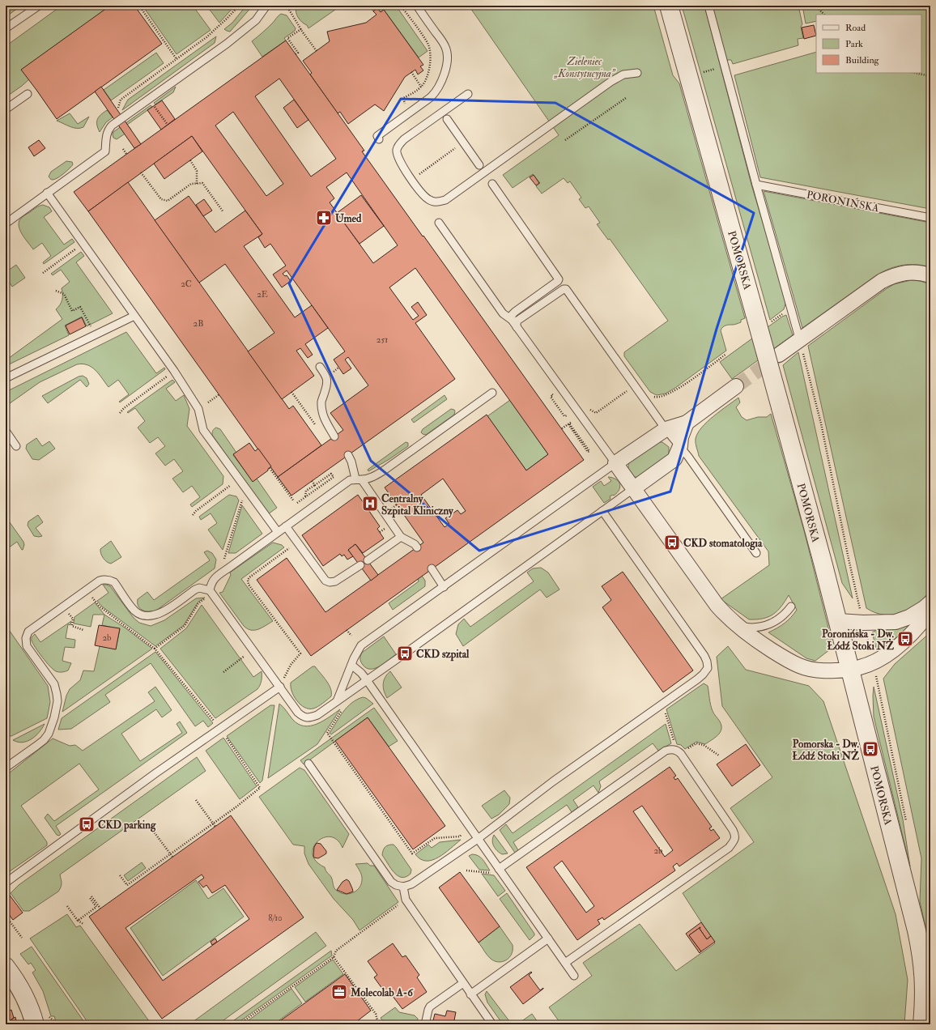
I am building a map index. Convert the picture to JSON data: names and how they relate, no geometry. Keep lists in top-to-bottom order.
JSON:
{
  "streets": {
    "street": ["POMORSKA"],
    "lane": ["PORONIŃSKA"]
  },
  "parks": ["Zieleniec „Konstytucyjna”"],
  "places": {
    "pharmacy": ["Umed"],
    "hospital": ["Centralny Szpital Kliniczny"],
    "bus stop": [
      "CKD stomatologia",
      "Poronińska - Dw. Łódź Stoki NŻ",
      "CKD szpital",
      "Pomorska - Dw. Łódź Stoki NŻ",
      "CKD parking"
    ],
    "office": ["Molecolab A-6"]
  },
  "house_numbers": [
    "2C",
    "2E",
    "2B",
    "251",
    "2b",
    "2b",
    "8/10"
  ],
  "legend": ["Road", "Park", "Building"]
}
